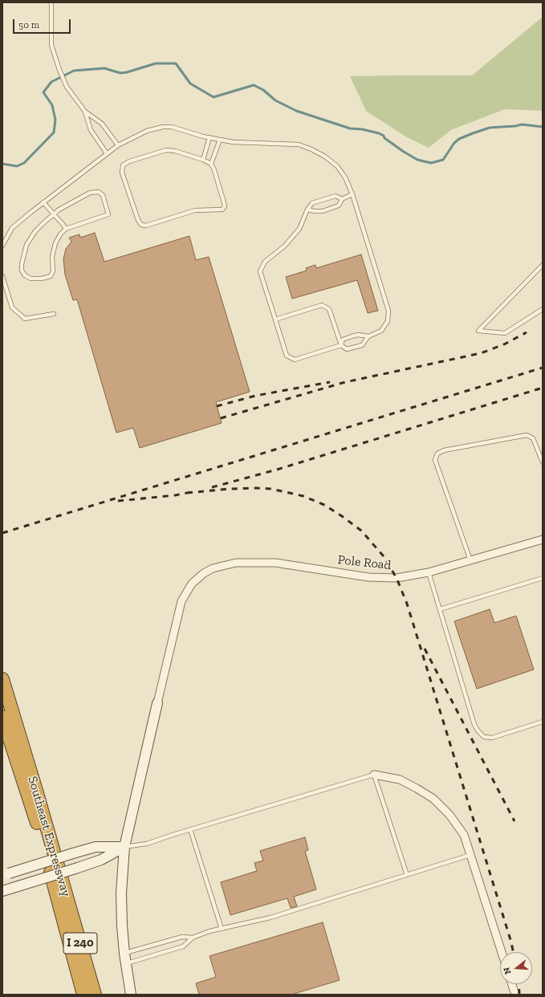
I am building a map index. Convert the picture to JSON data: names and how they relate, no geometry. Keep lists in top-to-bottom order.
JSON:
{
  "streets": {
    "highway": ["Southeast Expressway", "I 240"],
    "street": ["Pole Road"]
  },
  "scale_bar": "50 m",
  "north": "left"
}
